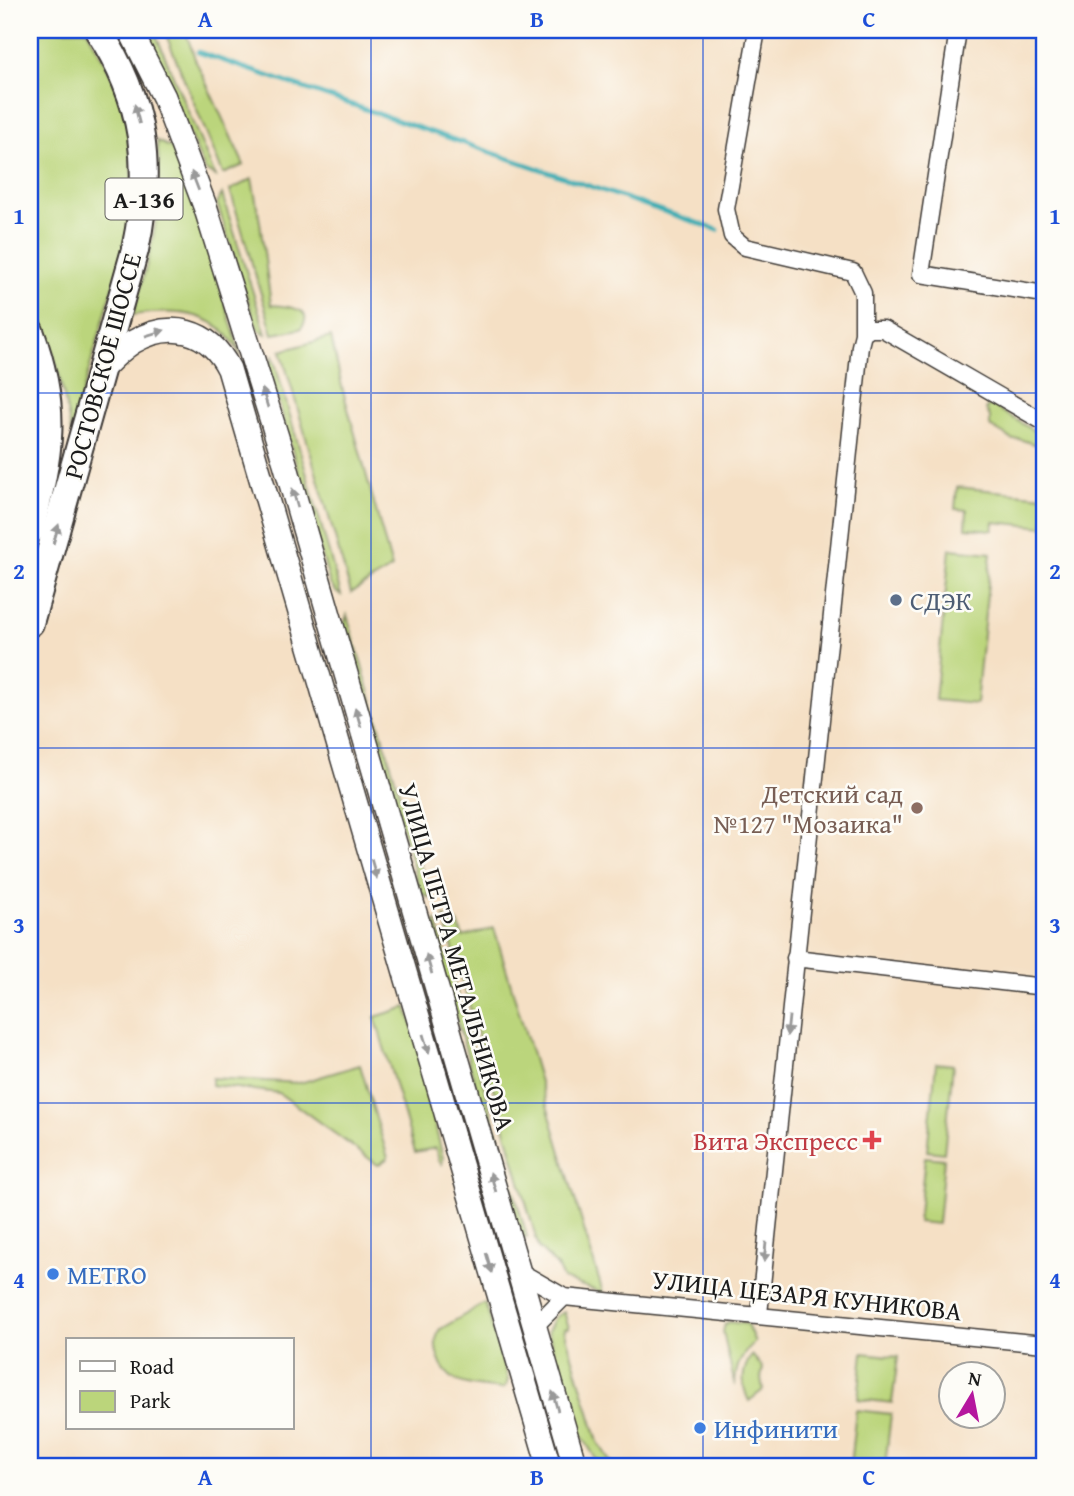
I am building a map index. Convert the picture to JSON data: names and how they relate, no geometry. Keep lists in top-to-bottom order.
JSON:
{
  "streets": {
    "main road": ["А-136", "РОСТОВСКОЕ ШОССЕ", "УЛИЦА ПЕТРА МЕТАЛЬНИКОВА"],
    "street": ["УЛИЦА ЦЕЗАРЯ КУНИКОВА"]
  },
  "crossings": [
    ["РОСТОВСКОЕ ШОССЕ", "УЛИЦА ПЕТРА МЕТАЛЬНИКОВА"]
  ],
  "places": {
    "other": [
      "СДЭК",
      "Детский сад №127 \"Мозаика\"",
      "METRO",
      "Инфинити"
    ],
    "health": ["Вита Экспресс"]
  },
  "legend": ["Road", "Park"],
  "north": "top",
  "grid": {
    "columns": ["A", "B", "C"],
    "rows": [
      "1",
      "2",
      "3",
      "4"
    ]
  }
}
